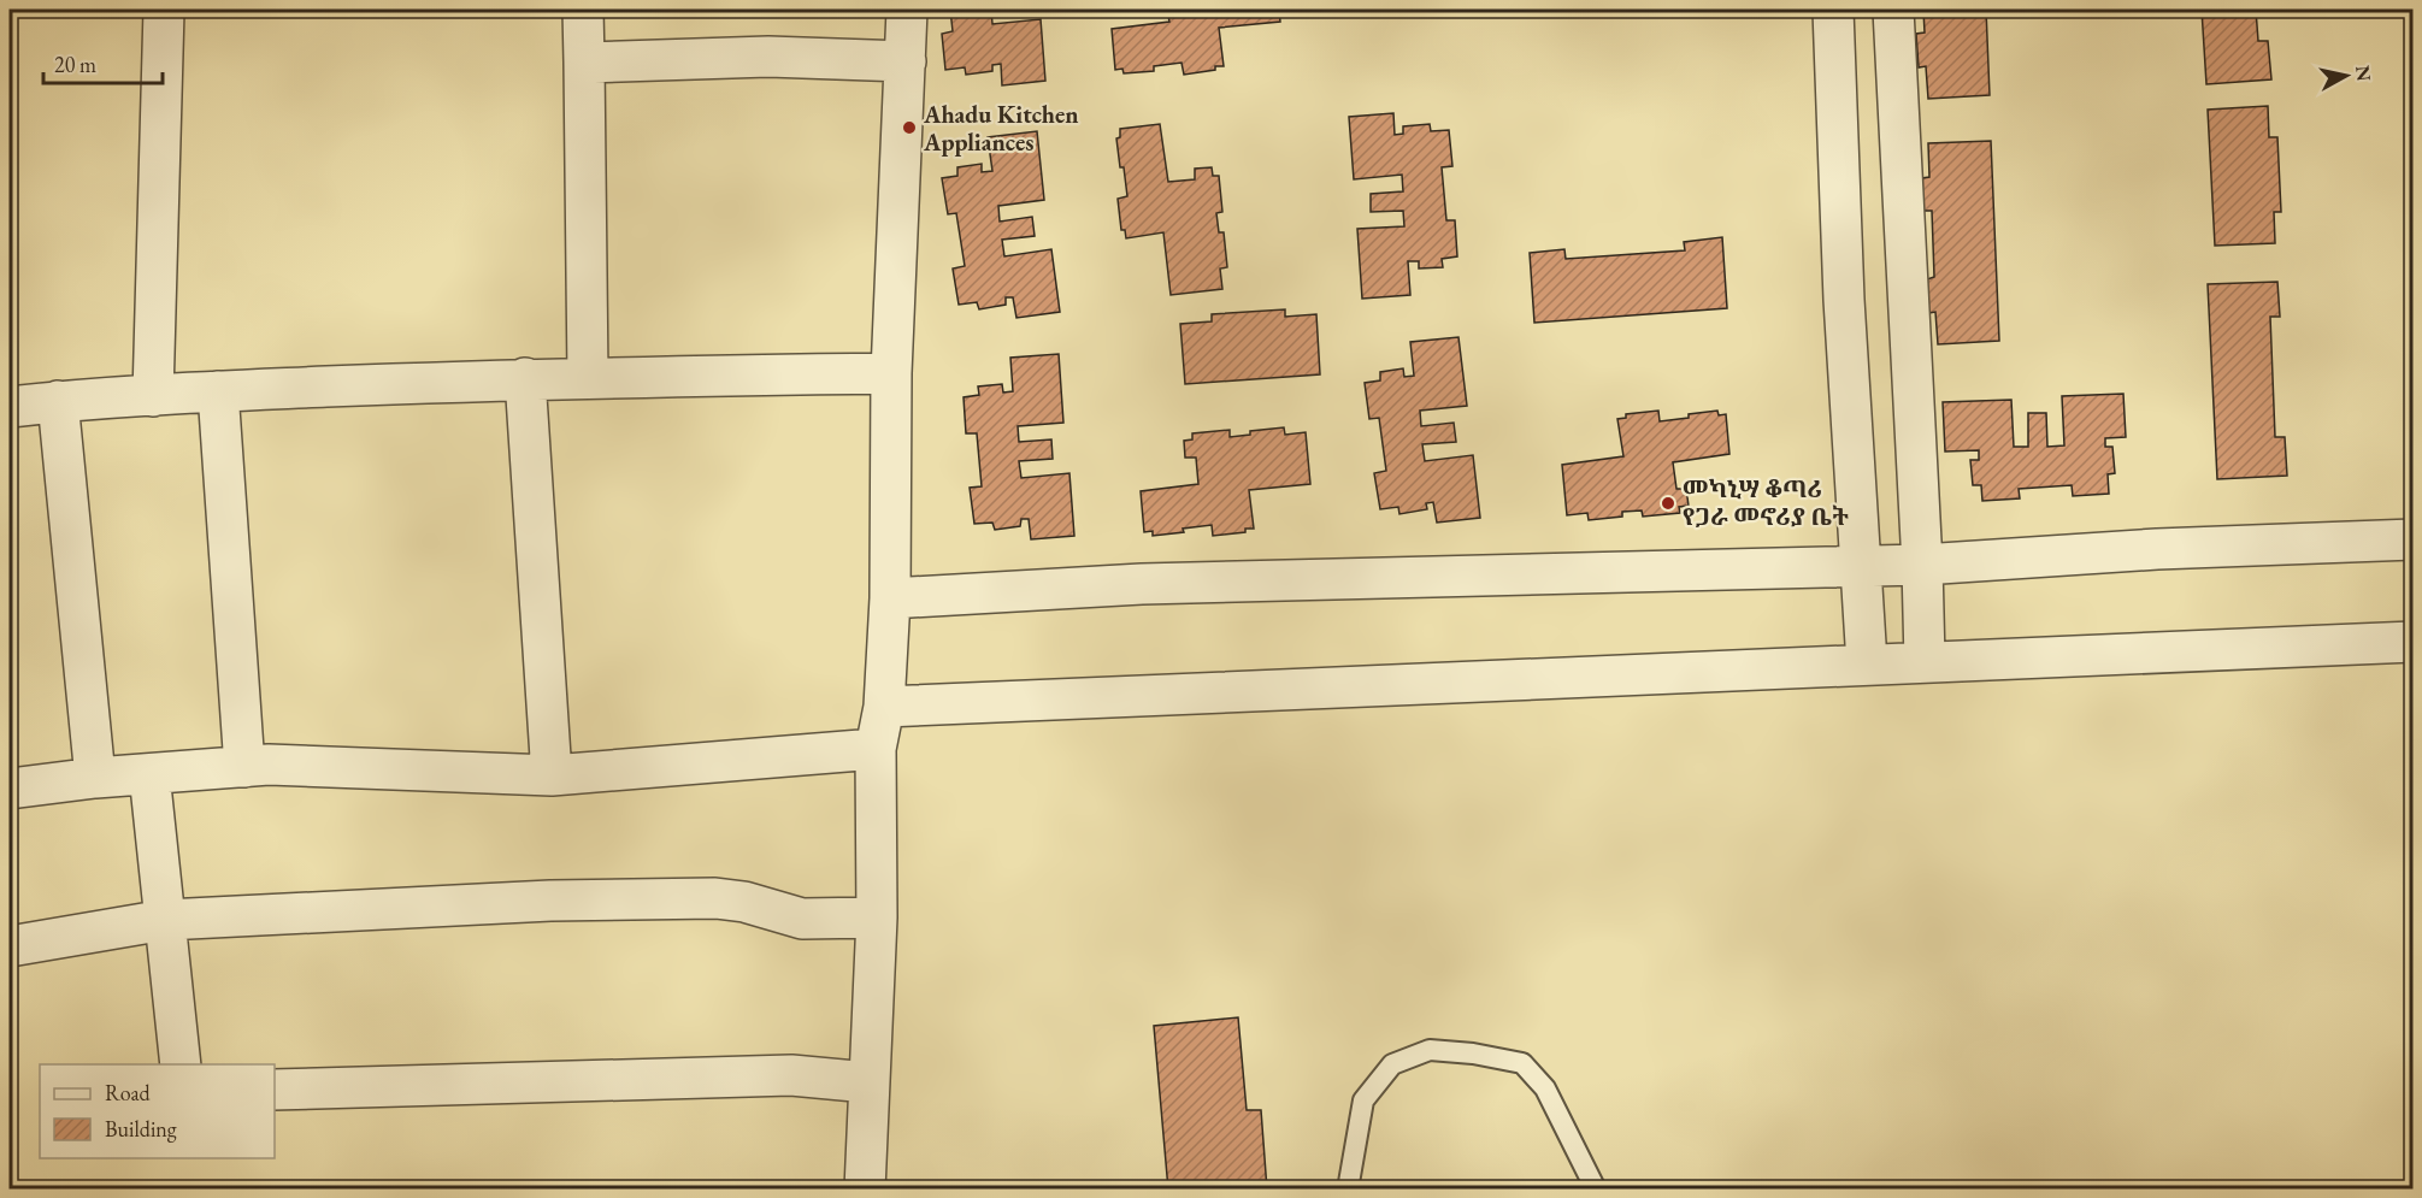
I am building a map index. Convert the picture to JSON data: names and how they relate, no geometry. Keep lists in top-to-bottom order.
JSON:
{
  "places": ["Ahadu Kitchen Appliances", "መካኒሣ ቆጣሪ የጋራ መኖሪያ ቤት"],
  "legend": ["Road", "Building"],
  "scale_bar": "20 m",
  "north": "right"
}
